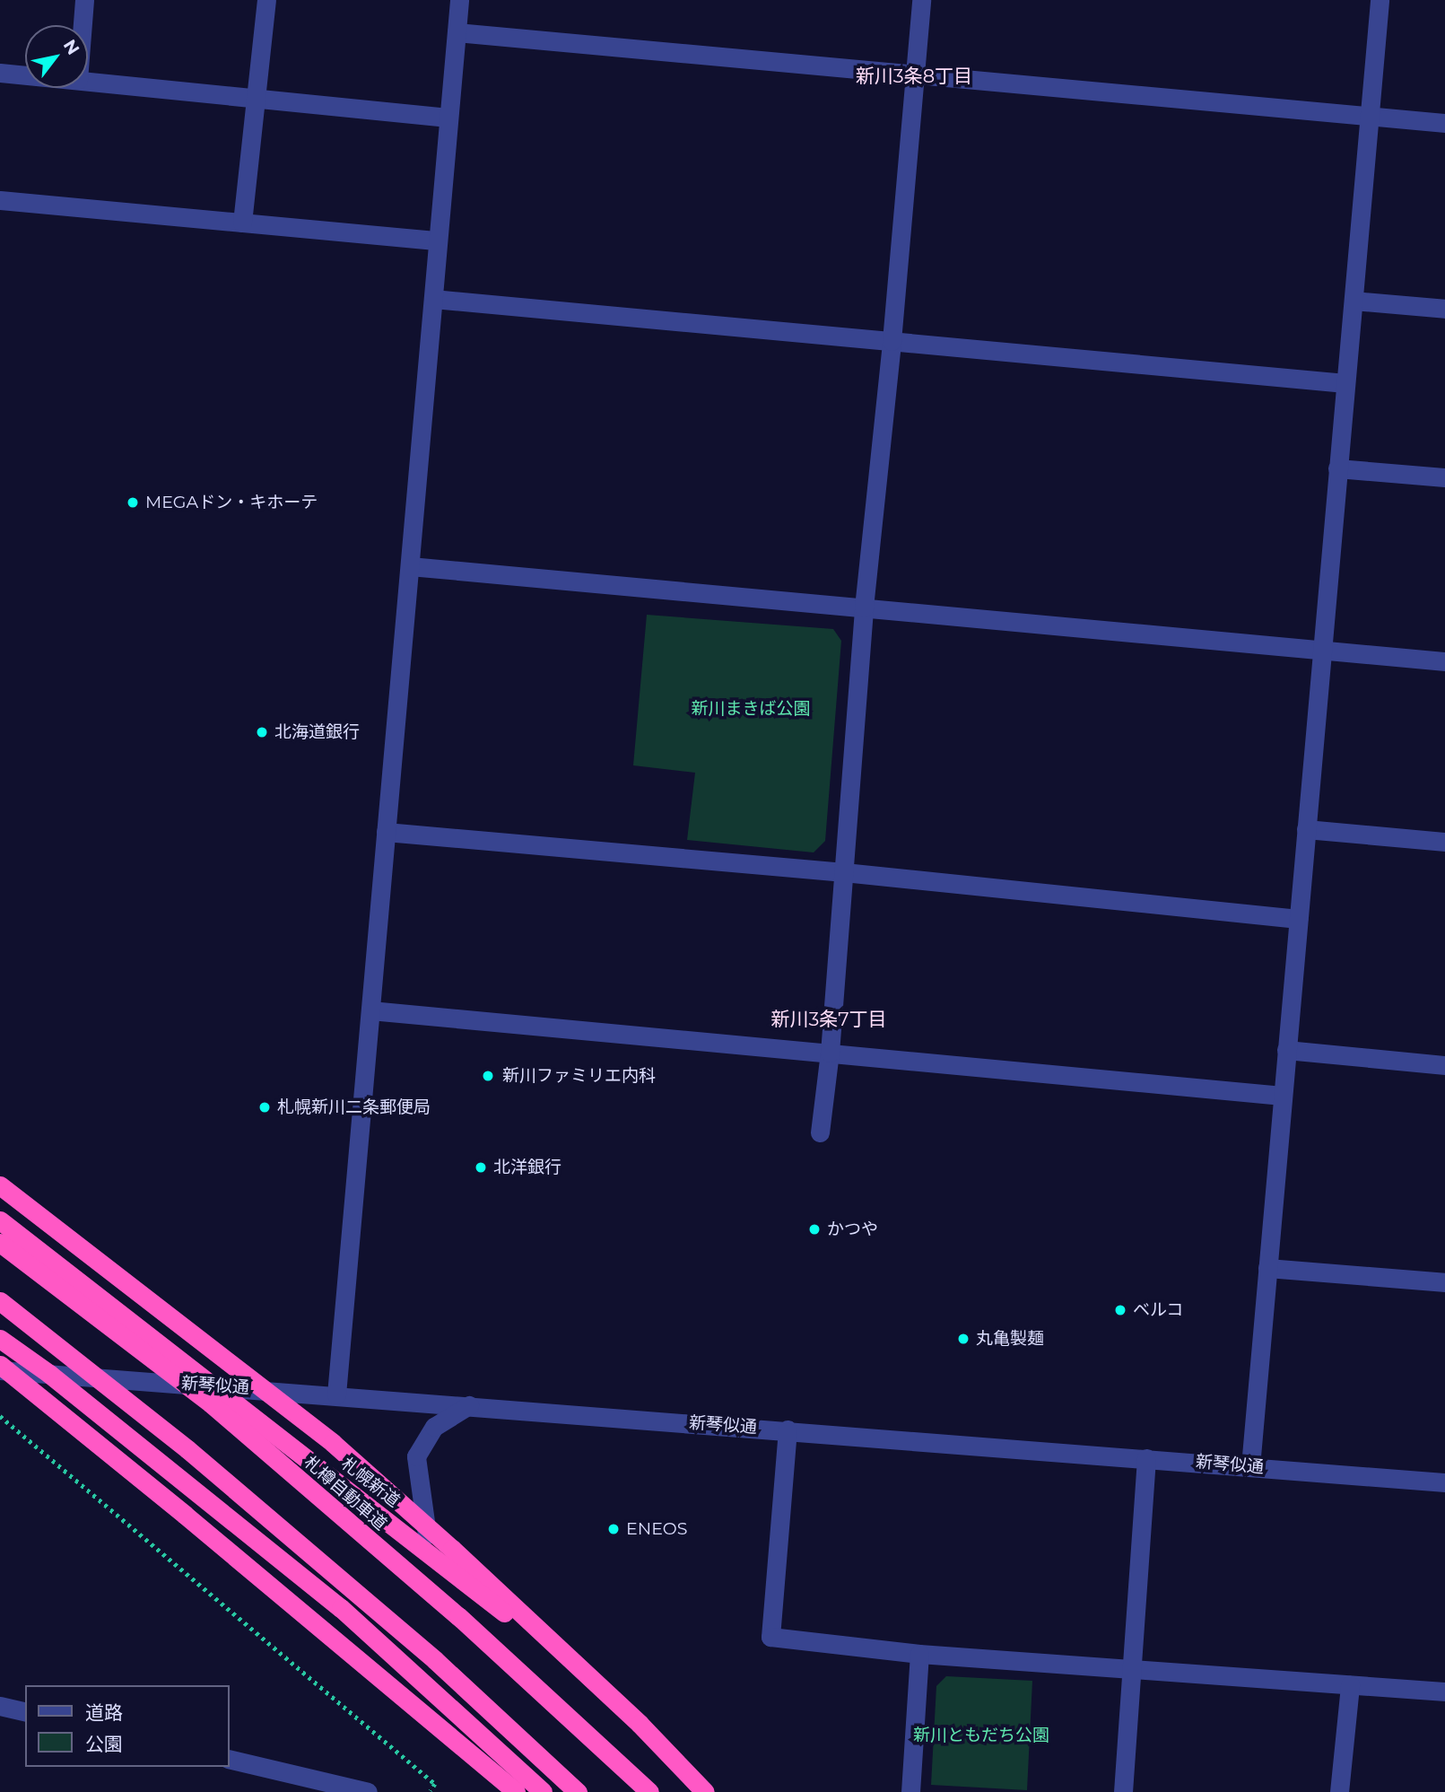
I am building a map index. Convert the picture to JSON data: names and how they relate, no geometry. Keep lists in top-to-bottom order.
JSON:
{
  "streets": {
    "highway": ["札幌新道", "札樽自動車道"],
    "street": ["新琴似通"]
  },
  "crossings": [
    ["新琴似通", "札幌新道"]
  ],
  "districts": ["新川3条8丁目", "新川3条7丁目"],
  "parks": ["新川まきば公園", "新川ともだち公園"],
  "places": [
    "MEGAドン・キホーテ",
    "北海道銀行",
    "新川ファミリエ内科",
    "札幌新川二条郵便局",
    "北洋銀行",
    "かつや",
    "ベルコ",
    "丸亀製麺",
    "ENEOS"
  ],
  "legend": ["道路", "公園"],
  "north": "top right"
}
